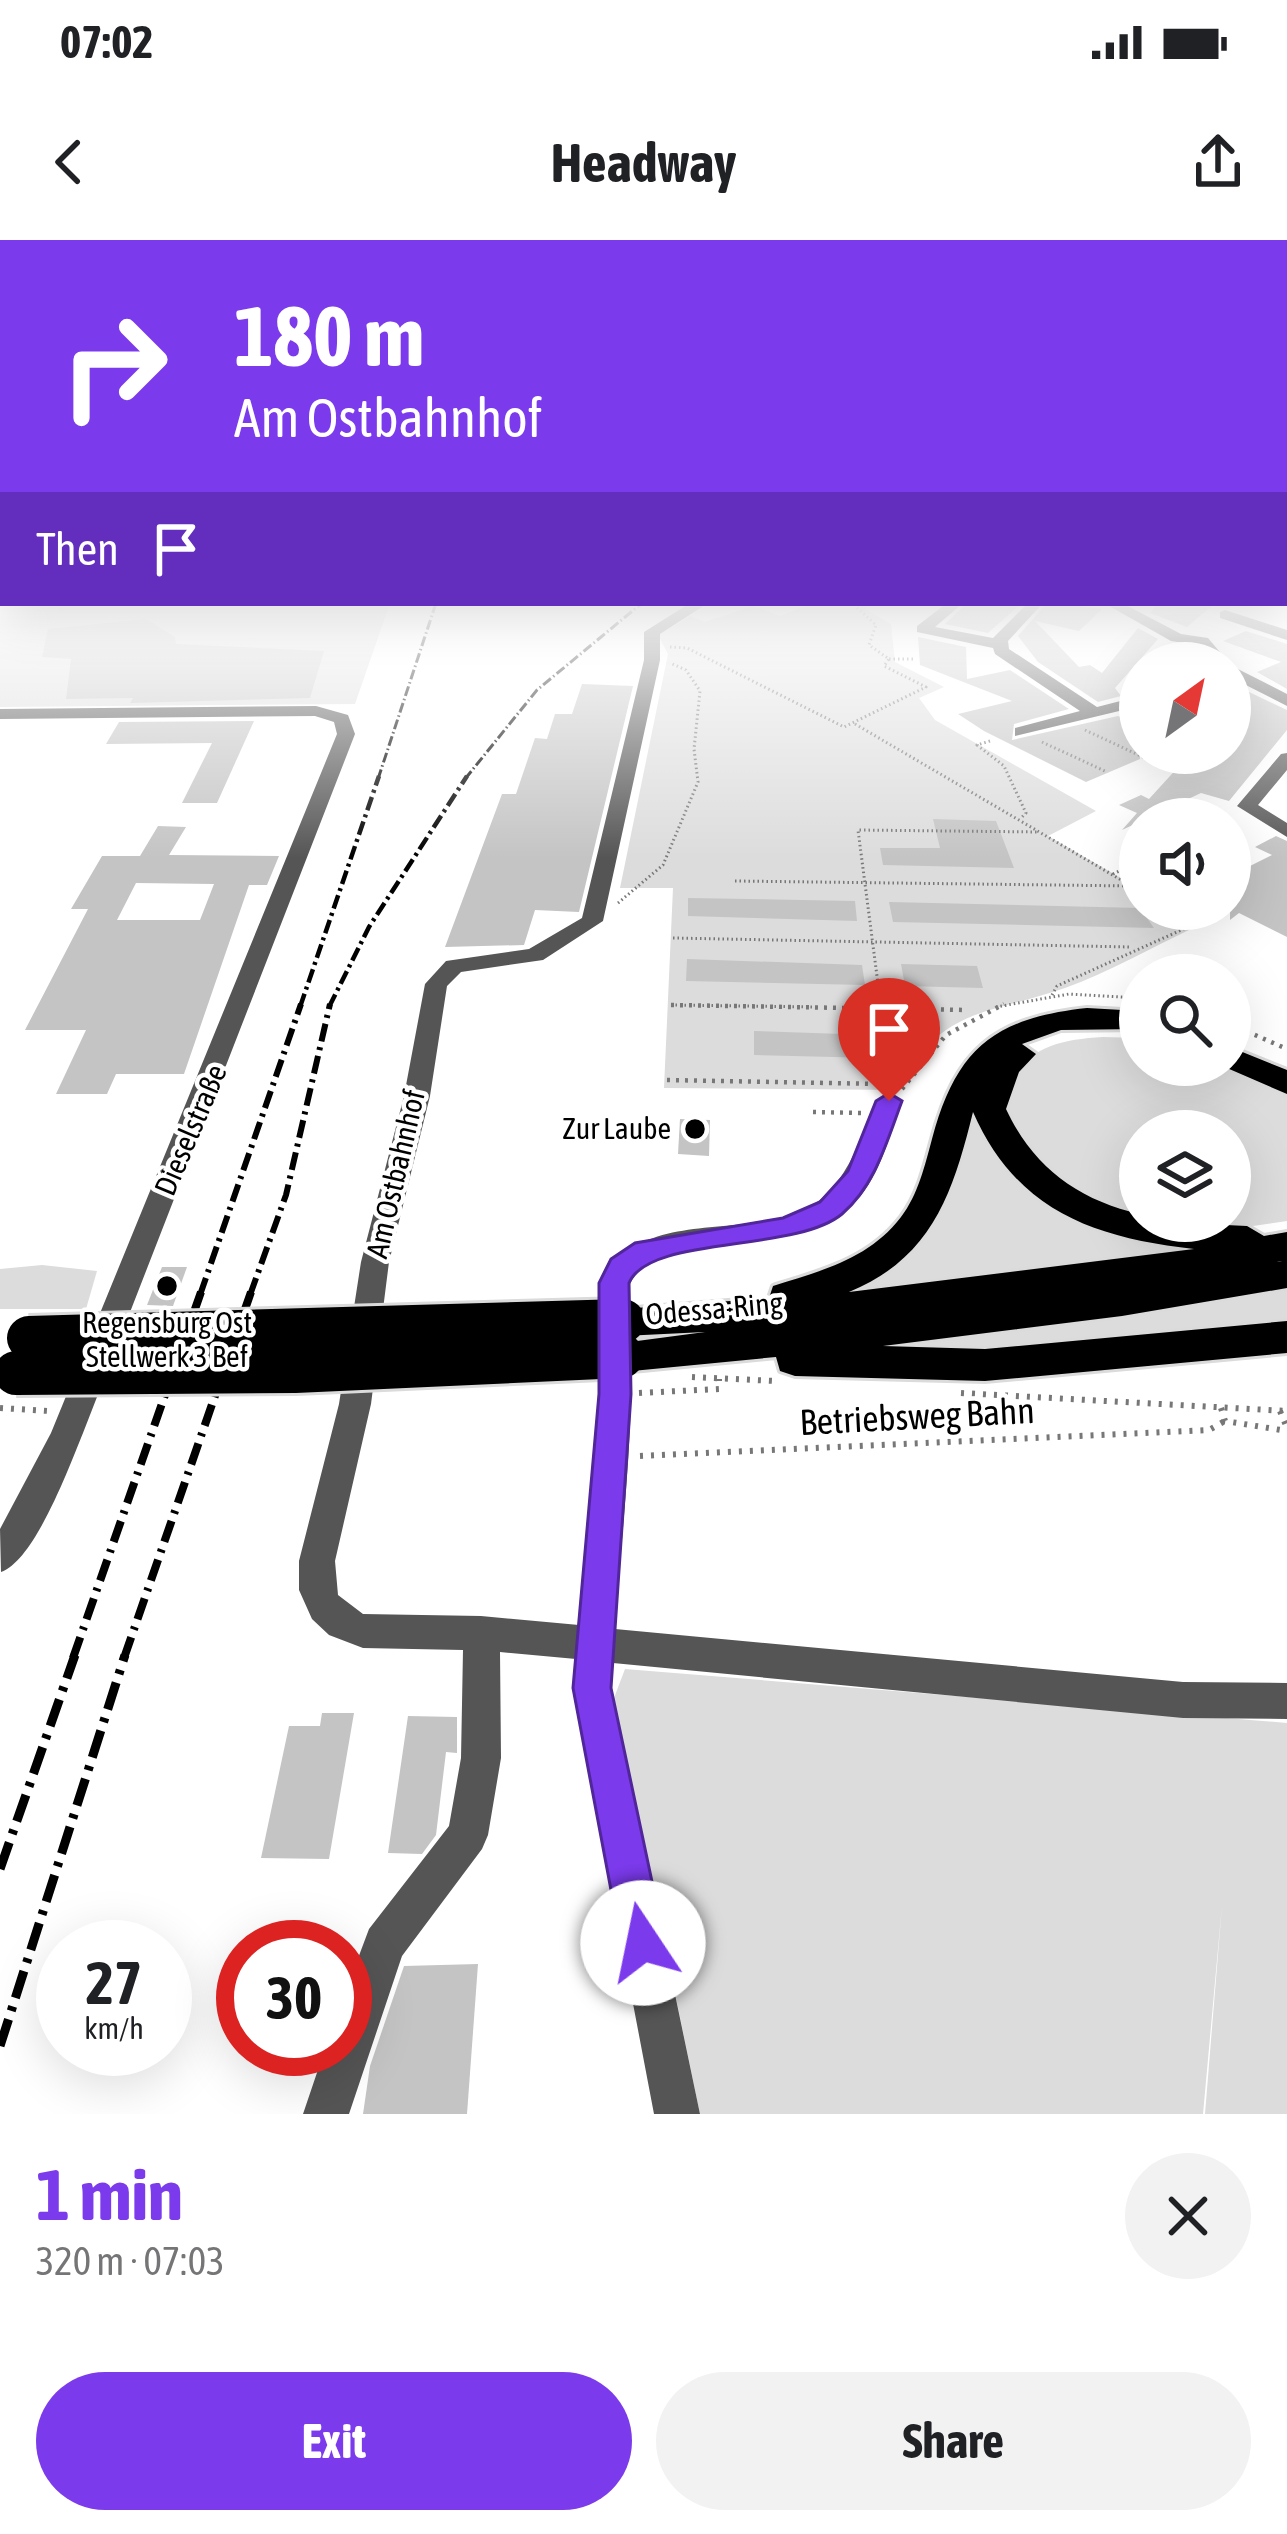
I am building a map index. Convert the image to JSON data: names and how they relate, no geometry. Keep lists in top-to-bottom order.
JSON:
{
  "streets": {
    "highway": ["Odessa-Ring"],
    "street": ["Dieselstraße", "Am Ostbahnhof"],
    "path": ["Betriebsweg Bahn"]
  },
  "places": ["Zur Laube", "Regensburg Ost Stellwerk 3 Bef"],
  "north": "top right",
  "page": {
    "status": "07:02",
    "header": "Headway",
    "turn": ["180 m", "Am Ostbahnhof"],
    "then": "Then",
    "speed": "27 km/h",
    "limit": "30",
    "heading": ["1 min", "320 m · 07:03"],
    "buttons": ["Exit", "Share"]
  }
}
